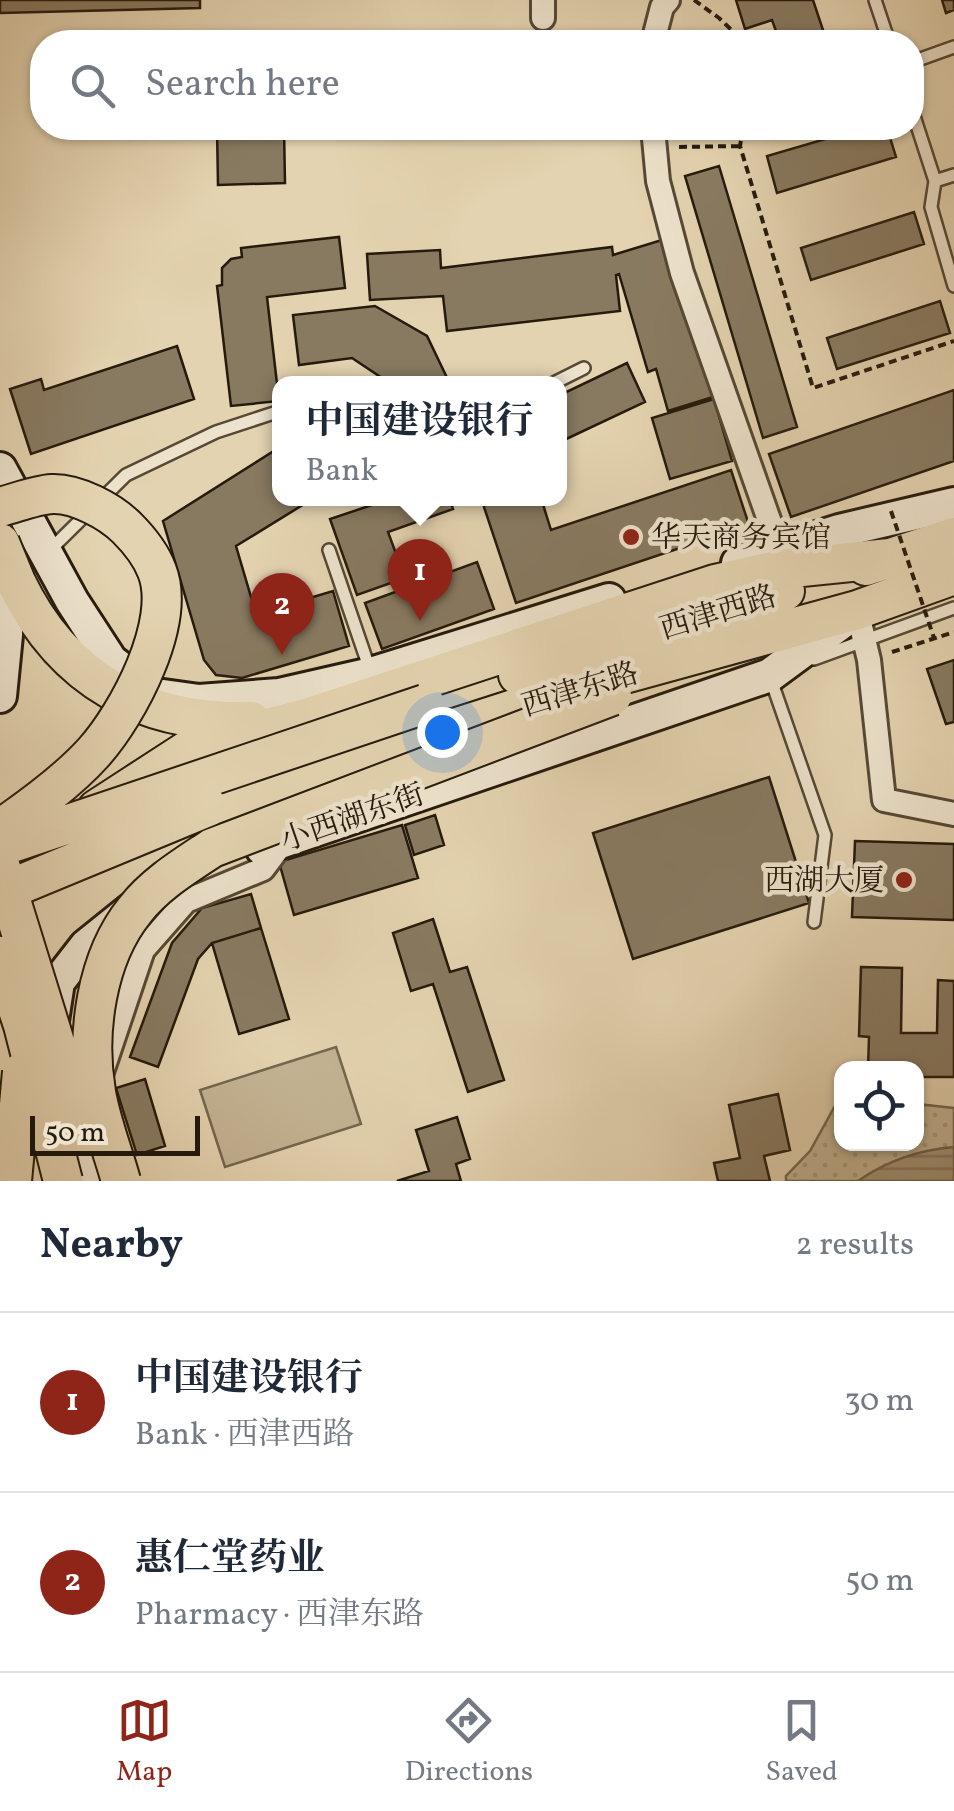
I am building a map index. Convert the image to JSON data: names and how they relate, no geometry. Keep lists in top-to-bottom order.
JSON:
{
  "streets": {
    "main road": ["西津西路", "西津东路"],
    "street": ["小西湖东街"]
  },
  "places": ["华天商务宾馆", "西湖大厦"],
  "scale_bar": "50 m",
  "page": {
    "search": "Search here",
    "popup": ["中国建设银行", "Bank"],
    "pins": ["1", "2"],
    "scale": "50 m",
    "heading": ["Nearby", "2 results"],
    "list": [
      {
        "mark": "1",
        "name": "中国建设银行",
        "note": "Bank · 西津西路",
        "value": "30 m"
      },
      {
        "mark": "2",
        "name": "惠仁堂药业",
        "note": "Pharmacy · 西津东路",
        "value": "50 m"
      }
    ],
    "nav": ["Map", "Directions", "Saved"]
  }
}
